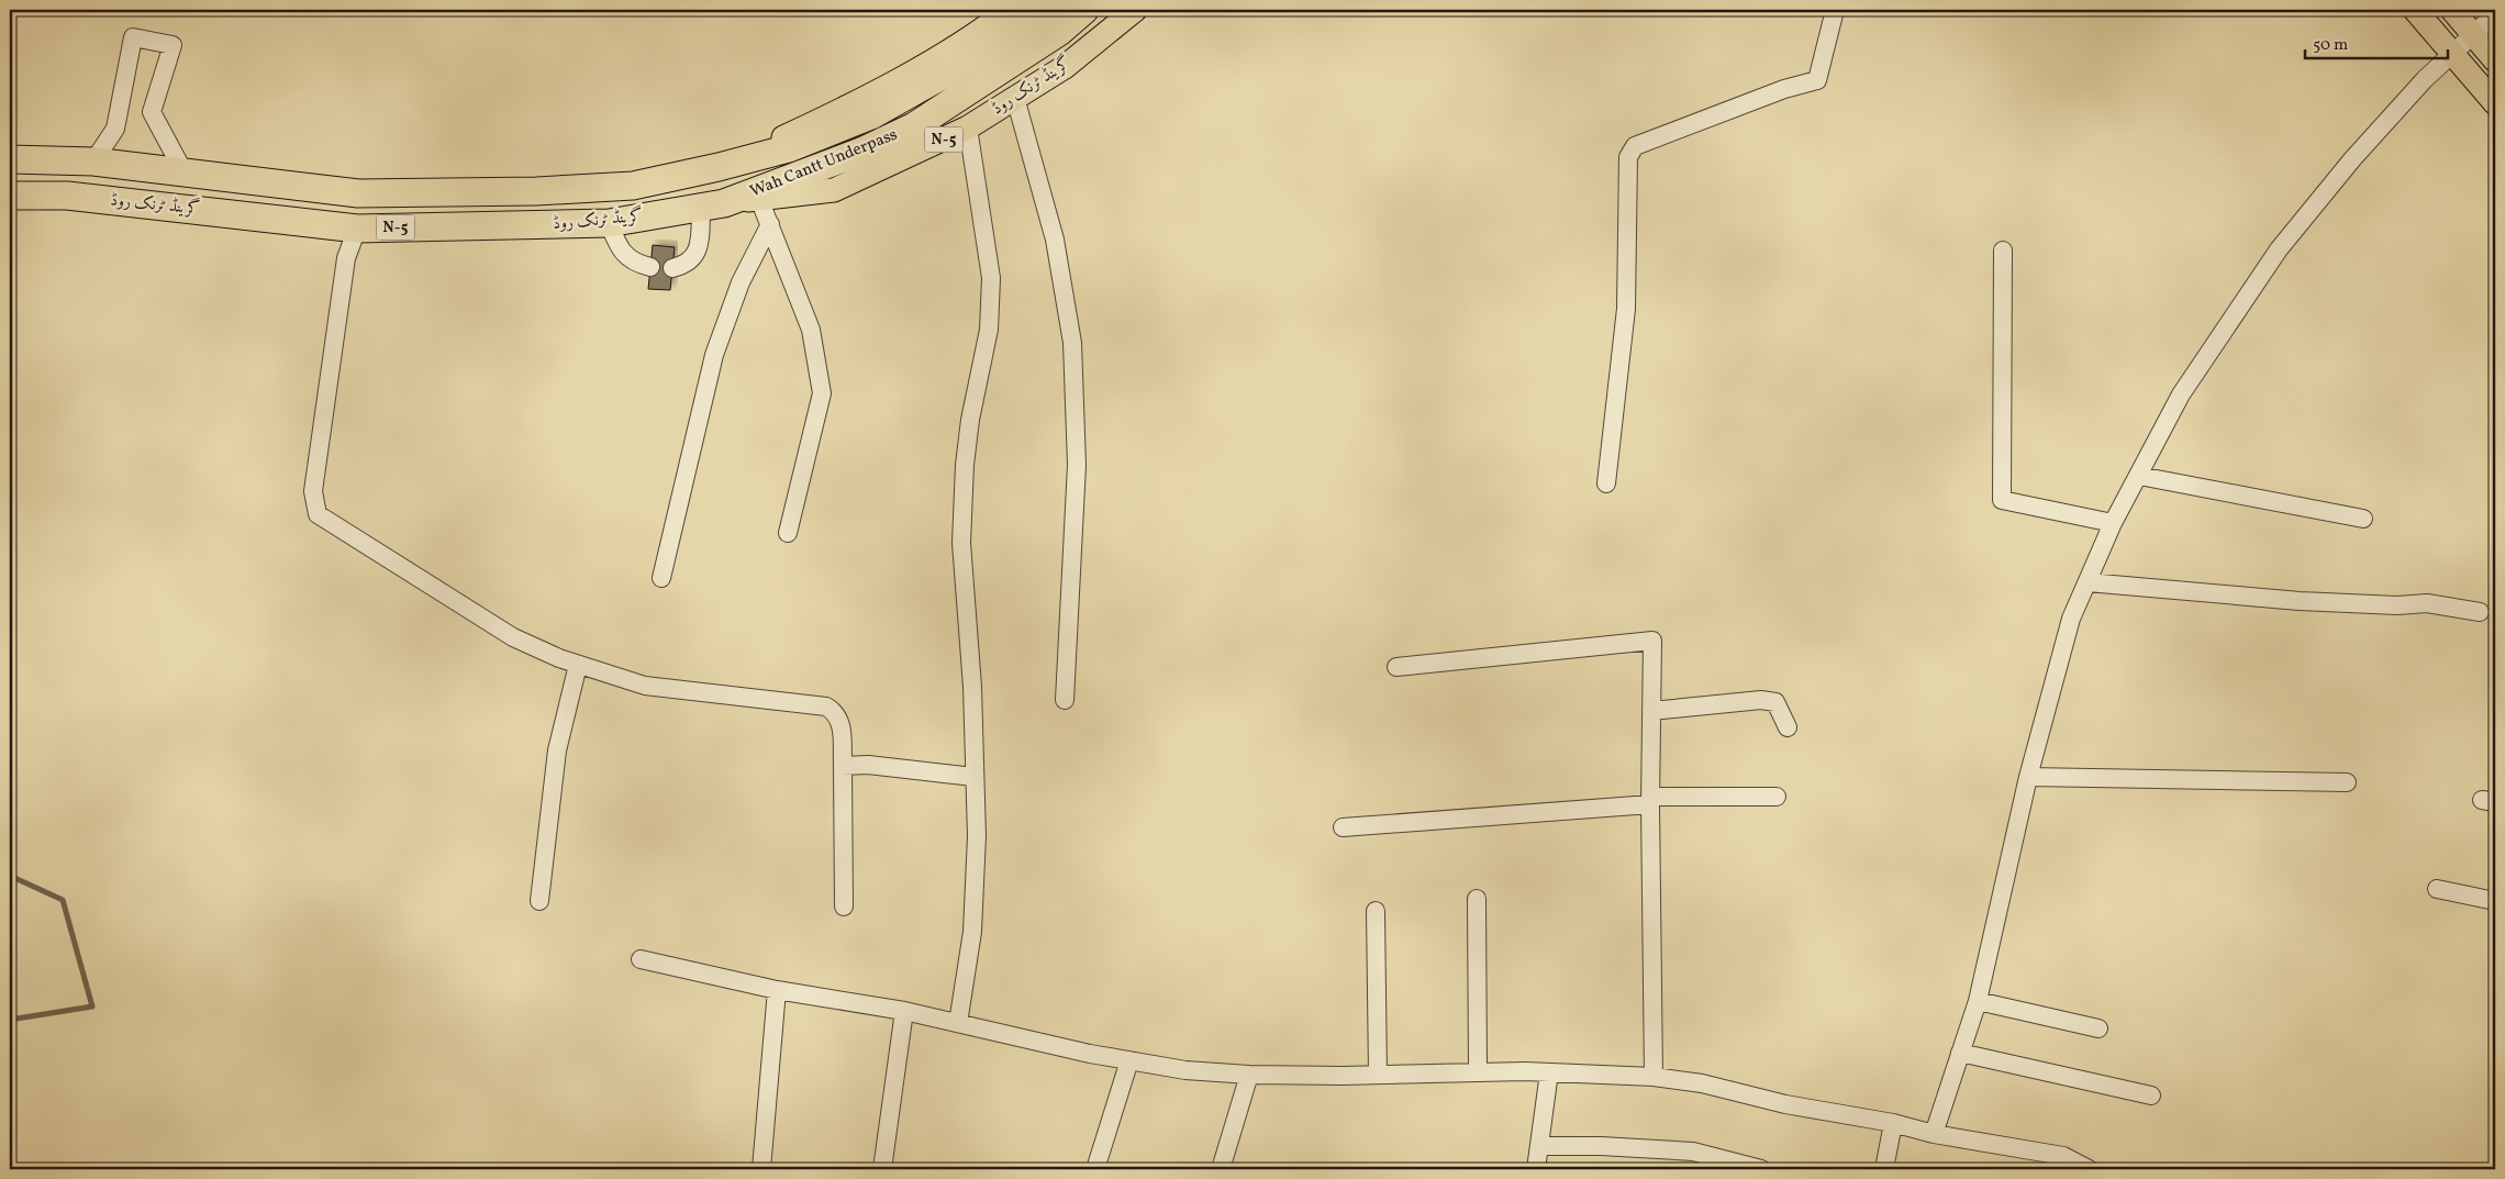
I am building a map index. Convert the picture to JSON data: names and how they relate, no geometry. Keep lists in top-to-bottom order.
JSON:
{
  "streets": {
    "highway": ["گرینڈ ٹرنک روڈ", "N-5", "Wah Cantt Underpass"]
  },
  "crossings": [
    ["گرینڈ ٹرنک روڈ", "Wah Cantt Underpass"]
  ],
  "scale_bar": "50 m"
}
